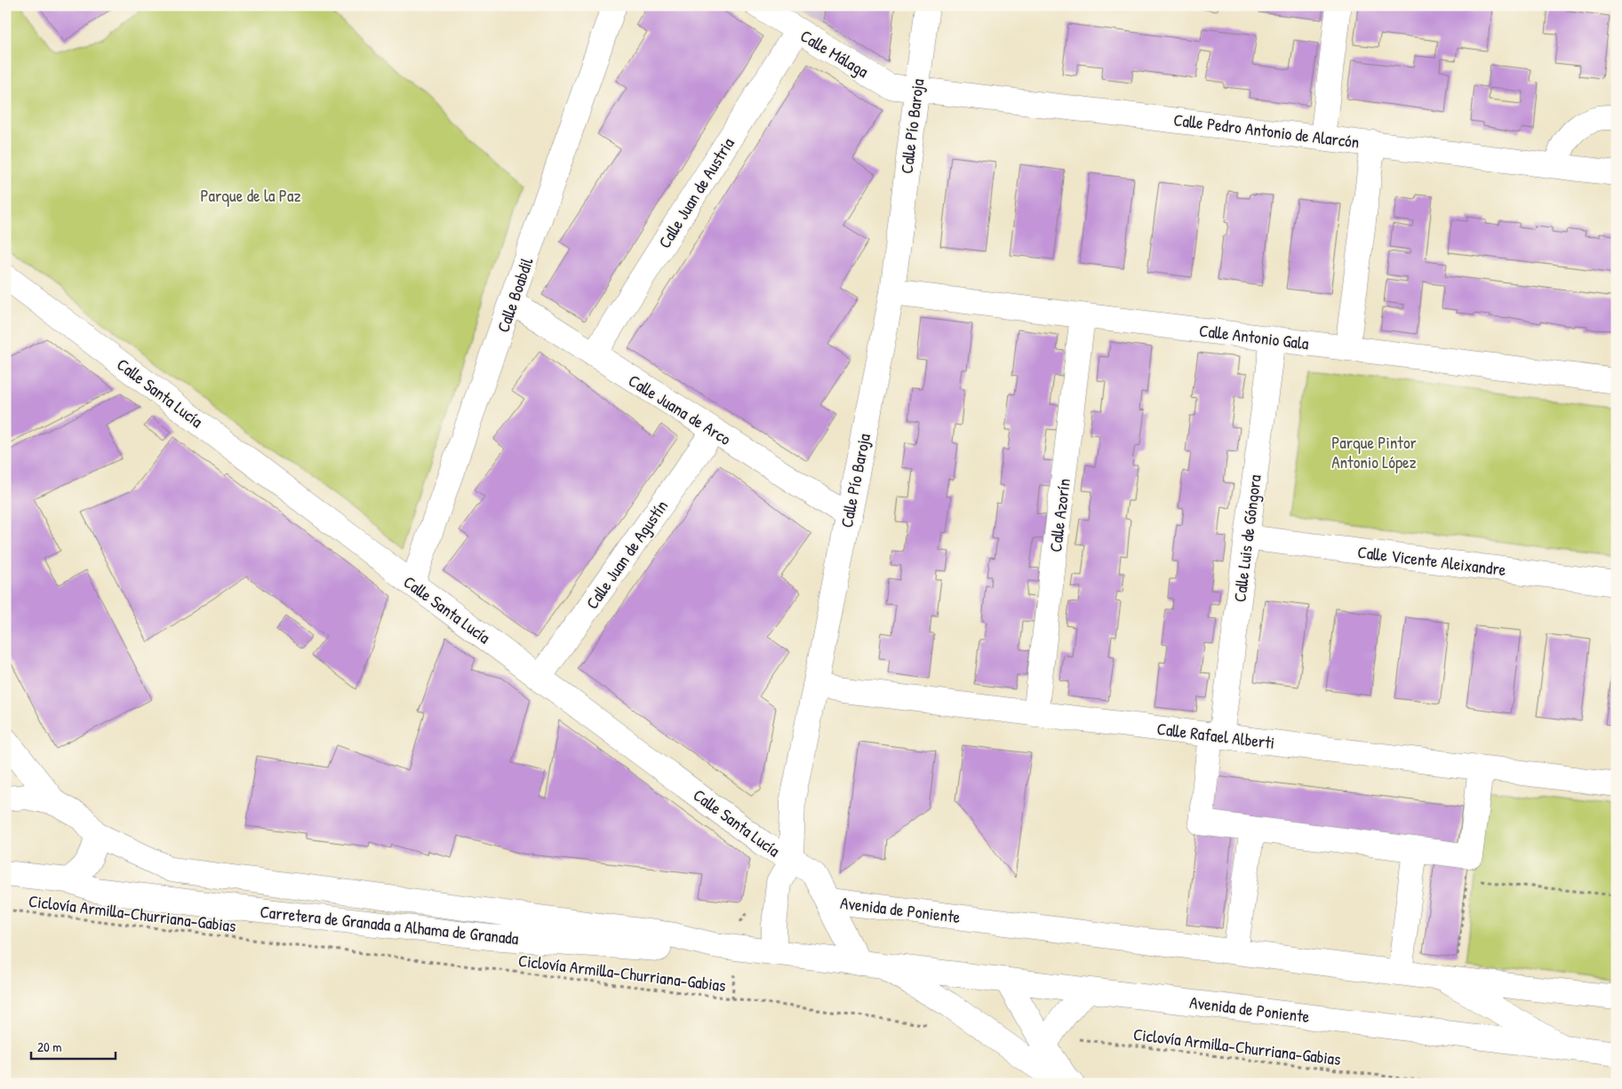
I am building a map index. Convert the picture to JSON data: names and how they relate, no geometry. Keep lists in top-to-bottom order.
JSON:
{
  "streets": {
    "street": [
      "Calle Málaga",
      "Calle Pío Baroja",
      "Calle Pedro Antonio de Alarcón",
      "Calle Juan de Austria",
      "Calle Boabdil",
      "Calle Antonio Gala",
      "Calle Santa Lucía",
      "Calle Juana de Arco",
      "Calle Azorín",
      "Calle Luis de Góngora",
      "Calle Juan de Agustín",
      "Calle Vicente Aleixandre",
      "Calle Rafael Alberti",
      "Avenida de Poniente",
      "Carretera de Granada a Alhama de Granada"
    ],
    "path": ["Ciclovía Armilla-Churriana-Gabias"]
  },
  "crossings": [
    ["Calle Málaga", "Calle Pío Baroja"],
    ["Calle Málaga", "Calle Pedro Antonio de Alarcón"],
    ["Calle Málaga", "Calle Juan de Austria"],
    ["Calle Pío Baroja", "Calle Pedro Antonio de Alarcón"],
    ["Calle Pío Baroja", "Calle Antonio Gala"],
    ["Calle Pío Baroja", "Calle Santa Lucía"],
    ["Calle Pío Baroja", "Calle Juana de Arco"],
    ["Calle Pío Baroja", "Calle Rafael Alberti"],
    ["Calle Pío Baroja", "Carretera de Granada a Alhama de Granada"],
    ["Calle Juan de Austria", "Calle Juana de Arco"],
    ["Calle Boabdil", "Calle Santa Lucía"],
    ["Calle Boabdil", "Calle Juana de Arco"],
    ["Calle Antonio Gala", "Calle Azorín"],
    ["Calle Antonio Gala", "Calle Luis de Góngora"],
    ["Calle Santa Lucía", "Calle Juan de Agustín"],
    ["Calle Santa Lucía", "Avenida de Poniente"],
    ["Calle Santa Lucía", "Carretera de Granada a Alhama de Granada"],
    ["Calle Juana de Arco", "Calle Juan de Agustín"],
    ["Calle Azorín", "Calle Rafael Alberti"],
    ["Calle Luis de Góngora", "Calle Vicente Aleixandre"],
    ["Calle Luis de Góngora", "Calle Rafael Alberti"],
    ["Avenida de Poniente", "Carretera de Granada a Alhama de Granada"]
  ],
  "parks": ["Parque de la Paz", "Parque Pintor Antonio López"],
  "scale_bar": "20 m"
}
